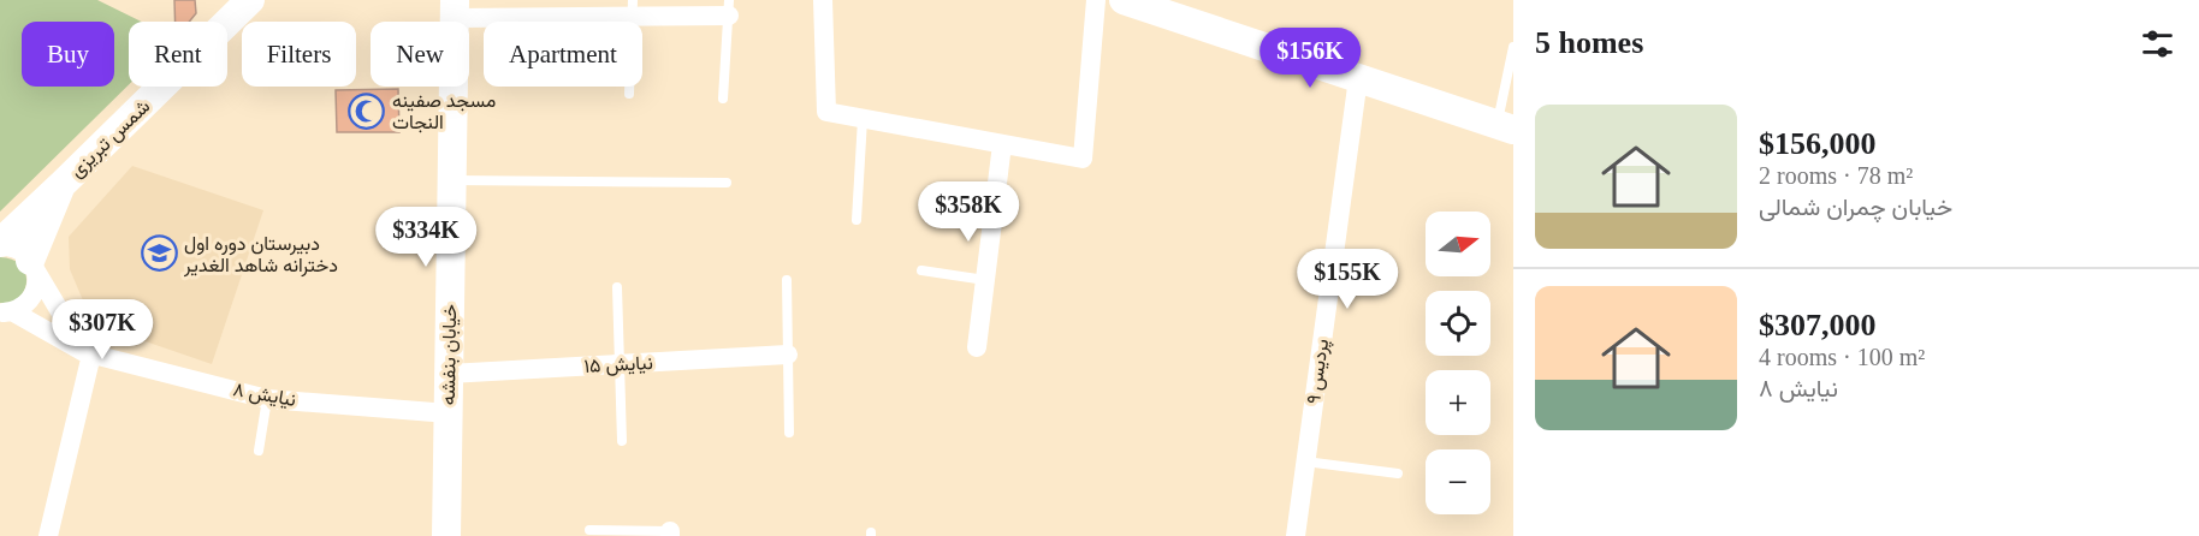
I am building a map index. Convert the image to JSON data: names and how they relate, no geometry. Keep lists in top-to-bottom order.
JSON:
{
  "streets": {
    "main road": ["شمس تبریزی", "خیابان بنفشه"],
    "street": ["نیایش ۱۵", "پردیس ۹", "نیایش ۸"]
  },
  "crossings": [
    ["خیابان بنفشه", "نیایش ۱۵"],
    ["خیابان بنفشه", "نیایش ۸"]
  ],
  "places": {
    "mosque": ["مسجد صفینه النجات"],
    "school or university": ["دبیرستان دوره اول دخترانه شاهد الغدیر"]
  },
  "north": "right",
  "page": {
    "heading": "5 homes",
    "chip": [
      "Buy",
      "Rent",
      "Filters",
      "New",
      "Apartment"
    ],
    "price": [
      "$156K",
      "$358K",
      "$334K",
      "$155K",
      "$307K"
    ],
    "list": [
      {
        "name": "$156,000",
        "note": "2 rooms · 78 m² · خیابان چمران شمالی"
      },
      {
        "name": "$307,000",
        "note": "4 rooms · 100 m² · نیایش ۸"
      }
    ],
    "map_buttons": ["+", "−"]
  }
}
